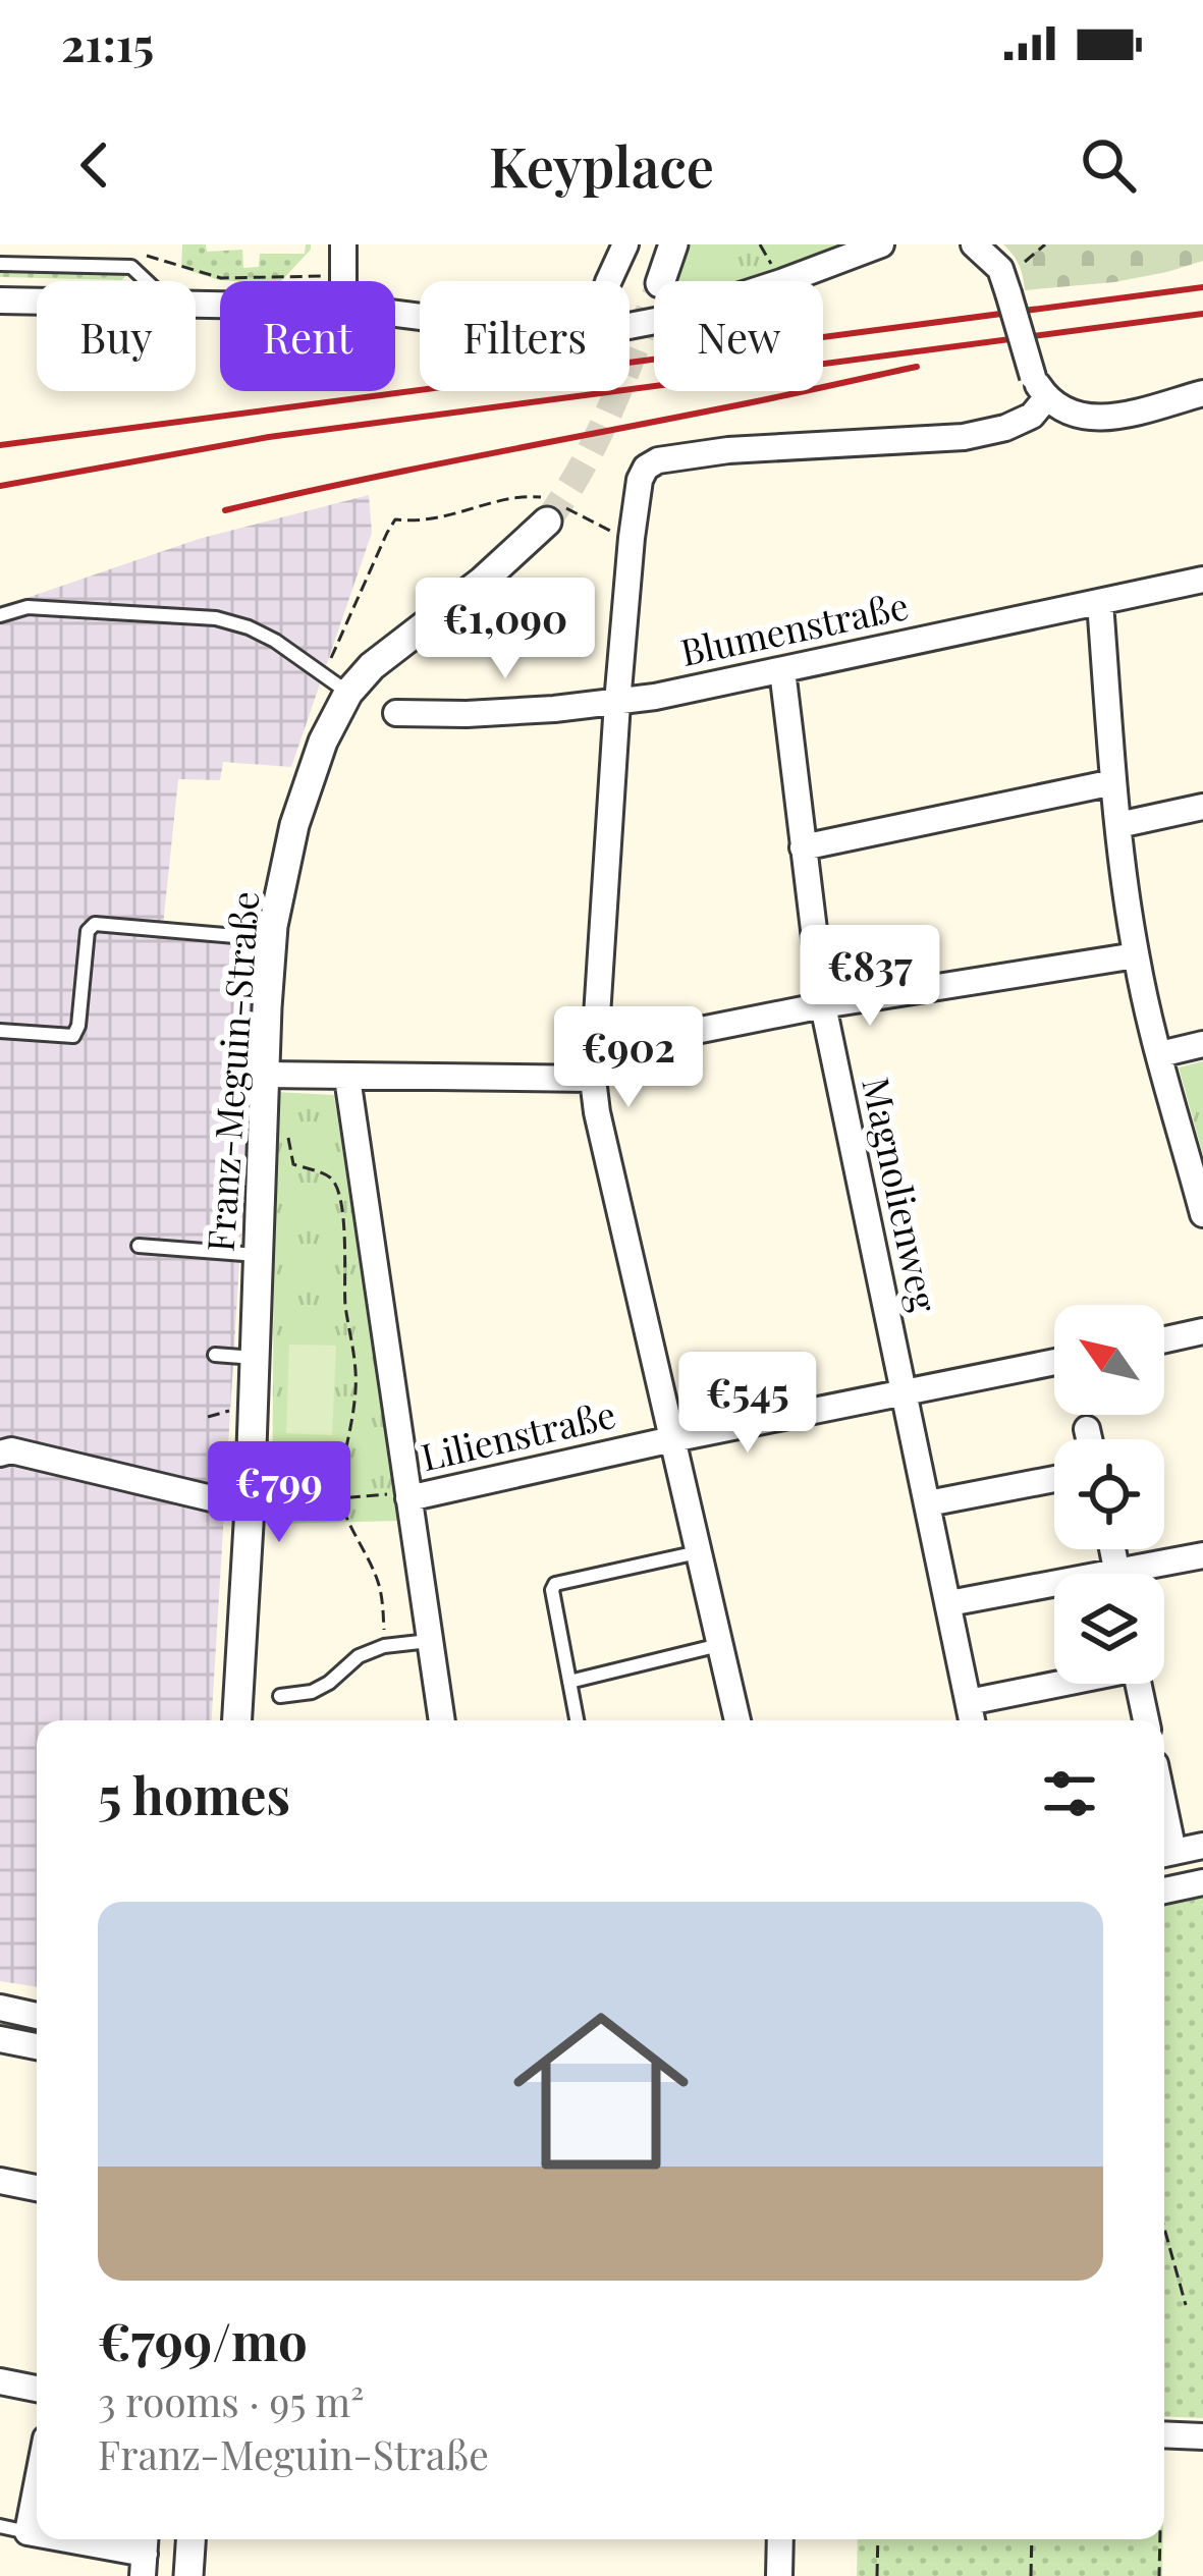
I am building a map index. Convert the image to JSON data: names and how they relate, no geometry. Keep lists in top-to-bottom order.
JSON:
{
  "streets": {
    "street": [
      "Blumenstraße",
      "Franz-Meguin-Straße",
      "Magnolienweg",
      "Lilienstraße"
    ]
  },
  "crossings": [
    ["Blumenstraße", "Magnolienweg"],
    ["Magnolienweg", "Lilienstraße"]
  ],
  "north": "top left",
  "page": {
    "status": "21:15",
    "header": "Keyplace",
    "chip": [
      "Buy",
      "Rent",
      "Filters",
      "New"
    ],
    "price": [
      "€1,090",
      "€837",
      "€902",
      "€545",
      "€799"
    ],
    "heading": "5 homes",
    "list": [
      {
        "name": "€799/mo",
        "note": "3 rooms · 95 m² · Franz-Meguin-Straße"
      }
    ]
  }
}
